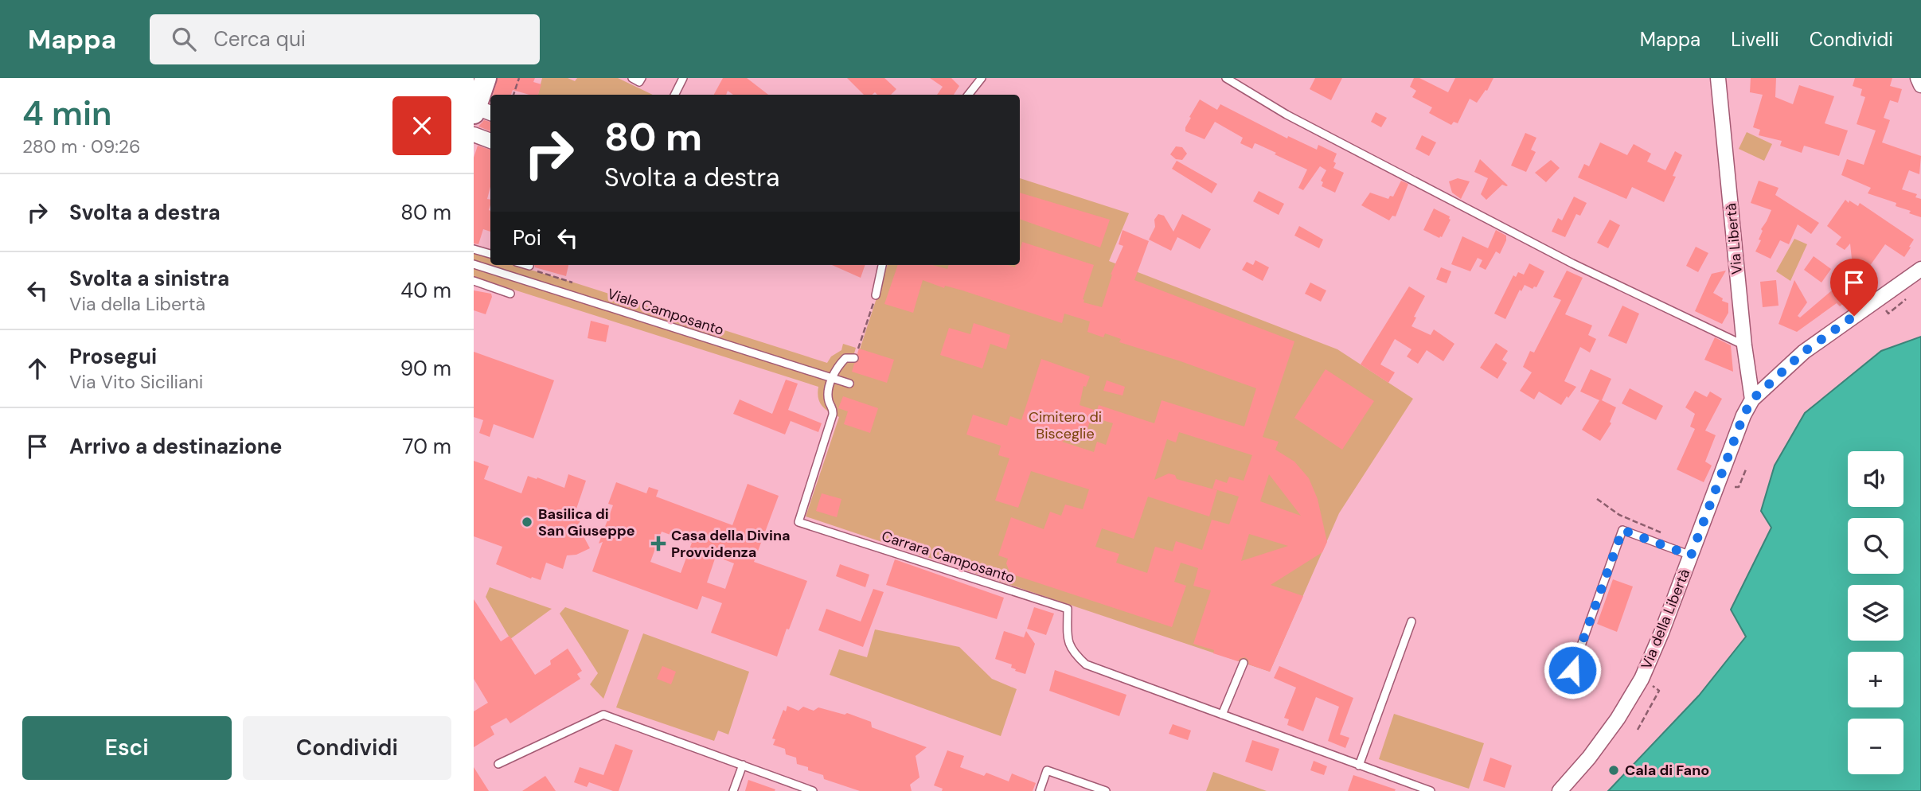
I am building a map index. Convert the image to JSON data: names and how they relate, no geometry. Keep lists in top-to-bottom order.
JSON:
{
  "streets": {
    "street": ["Via Libertà", "Via della Libertà"],
    "lane": ["Viale Camposanto", "Carrara Camposanto"]
  },
  "crossings": [
    ["Via Libertà", "Via della Libertà"],
    ["Viale Camposanto", "Carrara Camposanto"]
  ],
  "parks": ["Cimitero di Bisceglie"],
  "places": {
    "other": ["Basilica di San Giuseppe", "Cala di Fano"],
    "health": ["Casa della Divina Provvidenza"]
  },
  "page": {
    "header": "Mappa",
    "search": "Cerca qui",
    "nav": ["Mappa", "Livelli", "Condividi"],
    "heading": ["4 min", "280 m · 09:26"],
    "turn": ["80 m", "Svolta a destra"],
    "list": [
      {
        "name": "Svolta a destra",
        "value": "80 m"
      },
      {
        "name": "Svolta a sinistra",
        "note": "Via della Libertà",
        "value": "40 m"
      },
      {
        "name": "Prosegui",
        "note": "Via Vito Siciliani",
        "value": "90 m"
      },
      {
        "name": "Arrivo a destinazione",
        "value": "70 m"
      }
    ],
    "then": "Poi",
    "map_buttons": ["+", "−"],
    "buttons": ["Esci", "Condividi"]
  }
}
